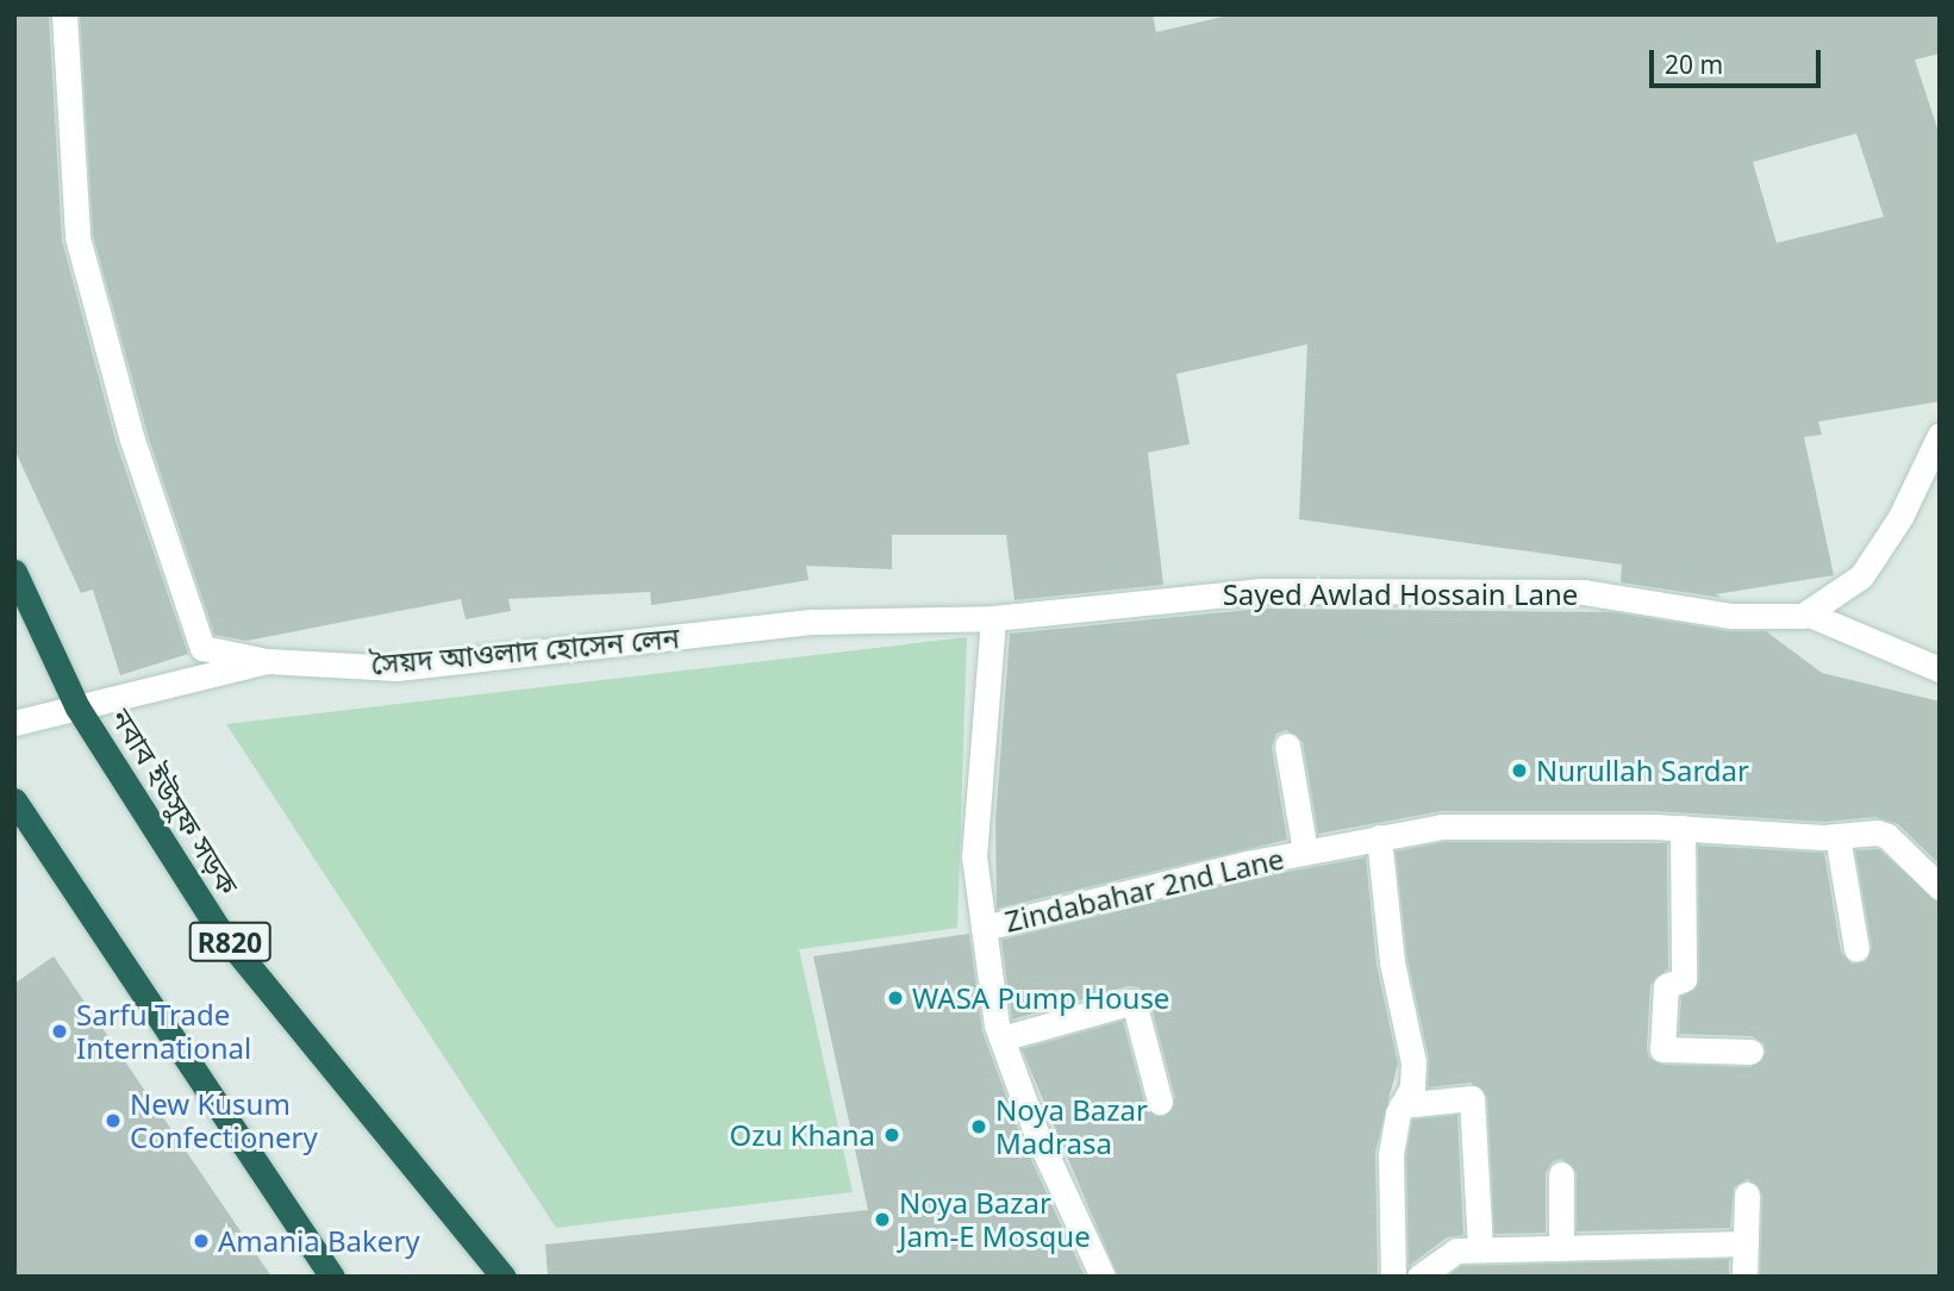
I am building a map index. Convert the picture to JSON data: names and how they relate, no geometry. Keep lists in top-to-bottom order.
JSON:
{
  "streets": {
    "highway": ["নবাব ইউসুফ সড়ক", "R820"],
    "street": ["Sayed Awlad Hossain Lane", "সৈয়দ আওলাদ হোসেন লেন", "Zindabahar 2nd Lane"]
  },
  "crossings": [
    ["Sayed Awlad Hossain Lane", "সৈয়দ আওলাদ হোসেন লেন"],
    ["Sayed Awlad Hossain Lane", "Zindabahar 2nd Lane"],
    ["সৈয়দ আওলাদ হোসেন লেন", "নবাব ইউসুফ সড়ক"],
    ["সৈয়দ আওলাদ হোসেন লেন", "Zindabahar 2nd Lane"]
  ],
  "places": [
    "Nurullah Sardar",
    "WASA Pump House",
    "Sarfu Trade International",
    "New Kusum Confectionery",
    "Noya Bazar Madrasa",
    "Ozu Khana",
    "Noya Bazar Jam-E Mosque",
    "Amania Bakery"
  ],
  "scale_bar": "20 m"
}
